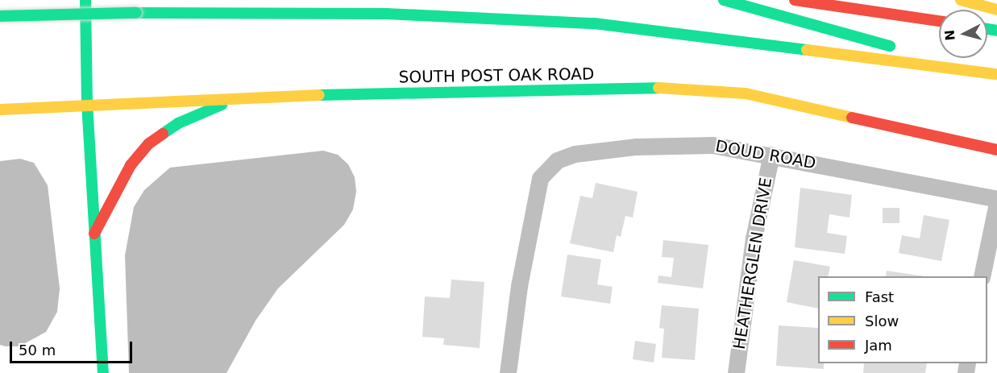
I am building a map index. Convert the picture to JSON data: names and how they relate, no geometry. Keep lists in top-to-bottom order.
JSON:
{
  "streets": {
    "main road": ["SOUTH POST OAK ROAD"],
    "street": ["DOUD ROAD", "HEATHERGLEN DRIVE"]
  },
  "crossings": [
    ["DOUD ROAD", "HEATHERGLEN DRIVE"]
  ],
  "legend": ["Fast", "Slow", "Jam"],
  "scale_bar": "50 m",
  "north": "left"
}
